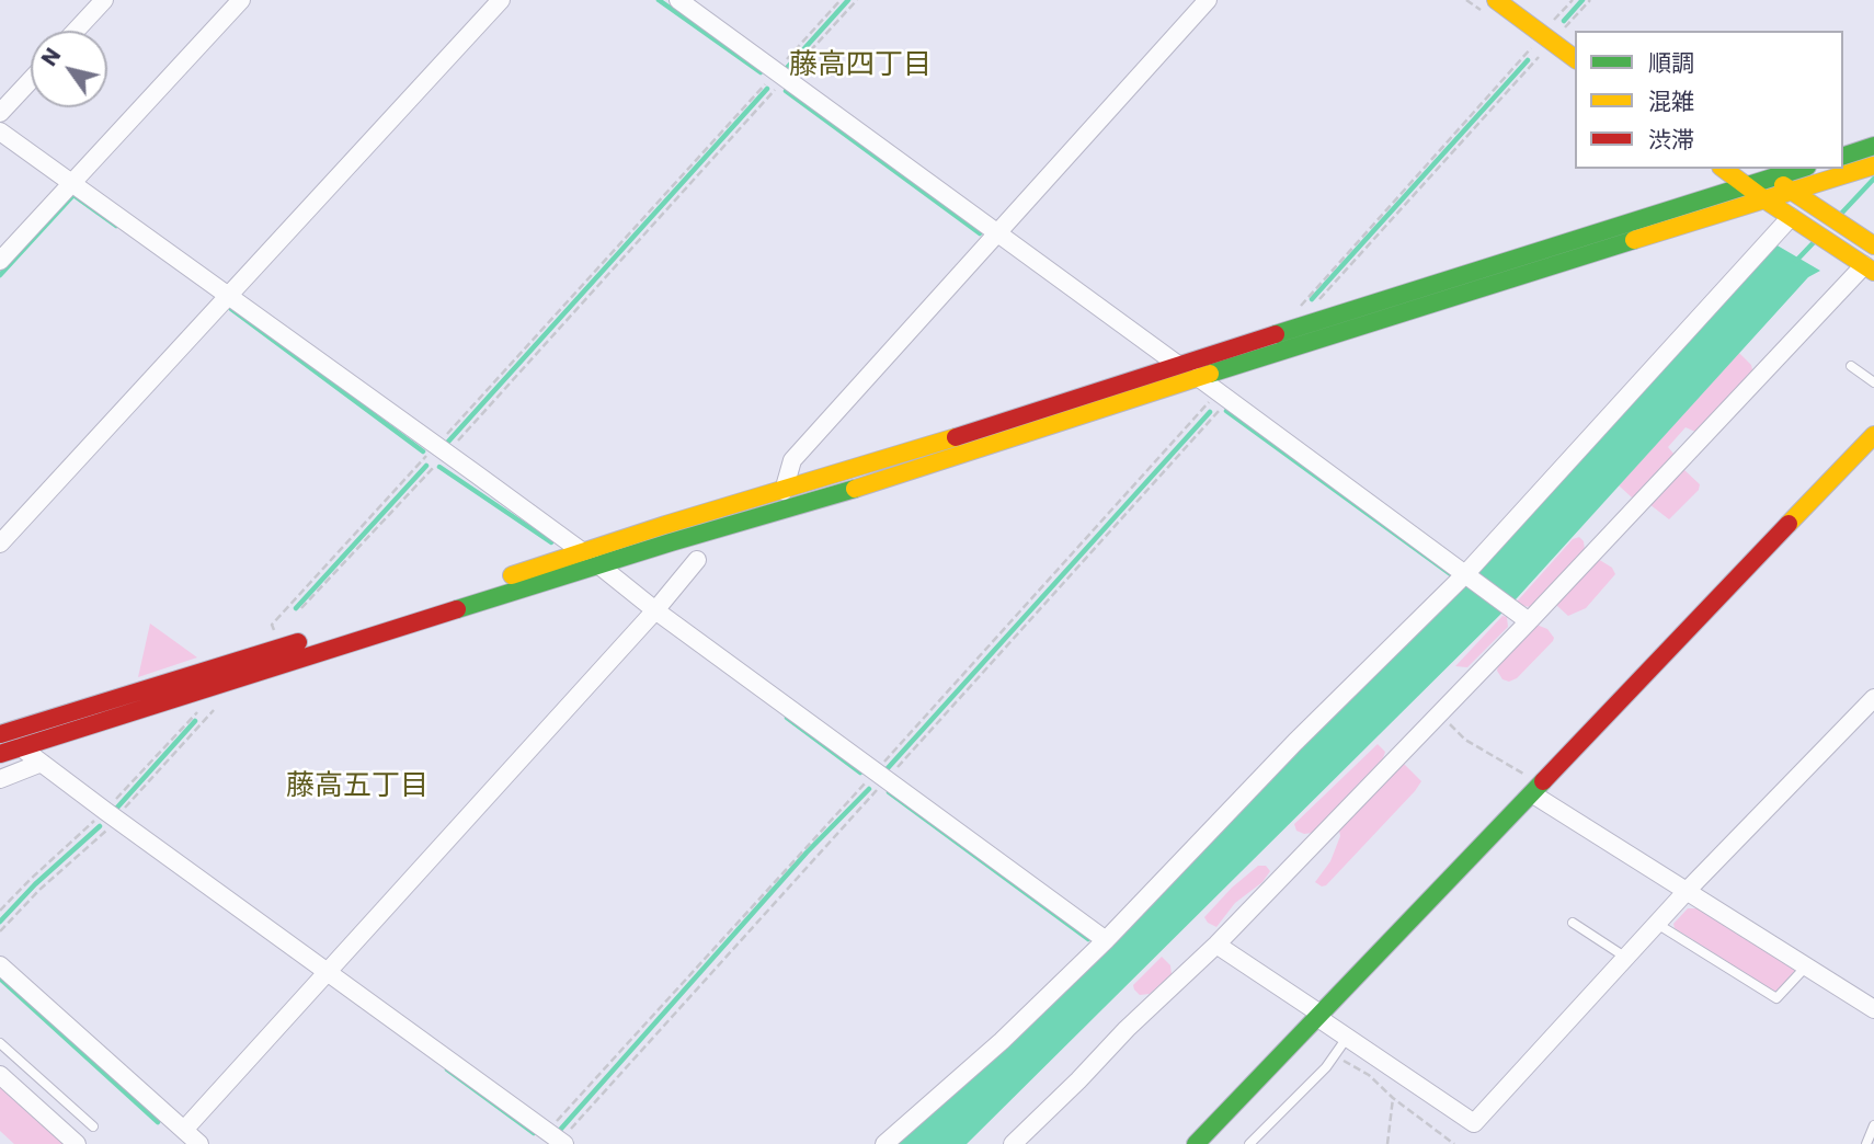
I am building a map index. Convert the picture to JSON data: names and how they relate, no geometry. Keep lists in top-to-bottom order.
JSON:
{
  "districts": ["藤高四丁目", "藤高五丁目"],
  "legend": ["順調", "混雑", "渋滞"],
  "north": "top left"
}
